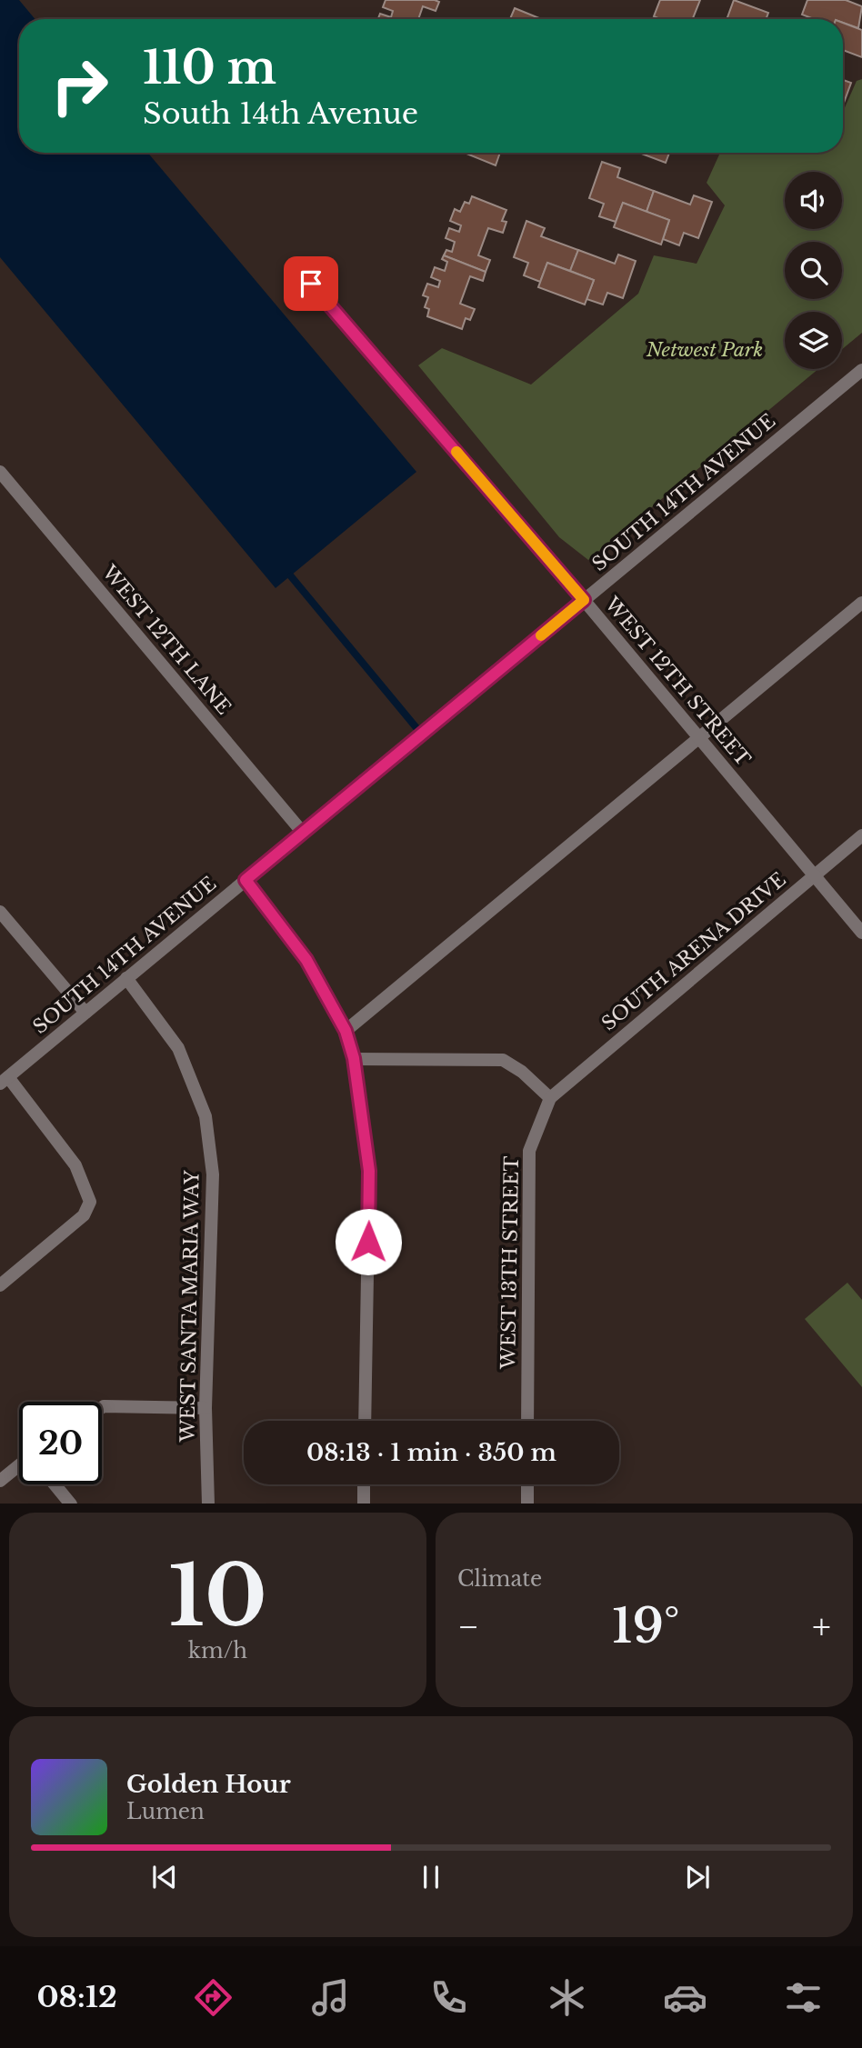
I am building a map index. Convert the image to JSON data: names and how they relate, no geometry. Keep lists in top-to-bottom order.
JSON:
{
  "streets": {
    "street": [
      "SOUTH 14TH AVENUE",
      "WEST 12TH LANE",
      "WEST 12TH STREET",
      "SOUTH ARENA DRIVE",
      "WEST 13TH STREET",
      "WEST SANTA MARIA WAY"
    ]
  },
  "crossings": [
    ["SOUTH 14TH AVENUE", "WEST 12TH LANE"],
    ["SOUTH 14TH AVENUE", "WEST 12TH STREET"],
    ["SOUTH 14TH AVENUE", "WEST SANTA MARIA WAY"],
    ["WEST 12TH STREET", "SOUTH ARENA DRIVE"],
    ["SOUTH ARENA DRIVE", "WEST 13TH STREET"]
  ],
  "parks": ["Netwest Park"],
  "page": {
    "turn": ["110 m", "South 14th Avenue"],
    "limit": "20",
    "trip": "08:13 · 1 min · 350 m",
    "tile": [
      ["10", "km/h"],
      "Climate"
    ],
    "heat": ["−", "19°", "+"],
    "song": ["Golden Hour", "Lumen"],
    "tabs": "08:12"
  }
}
